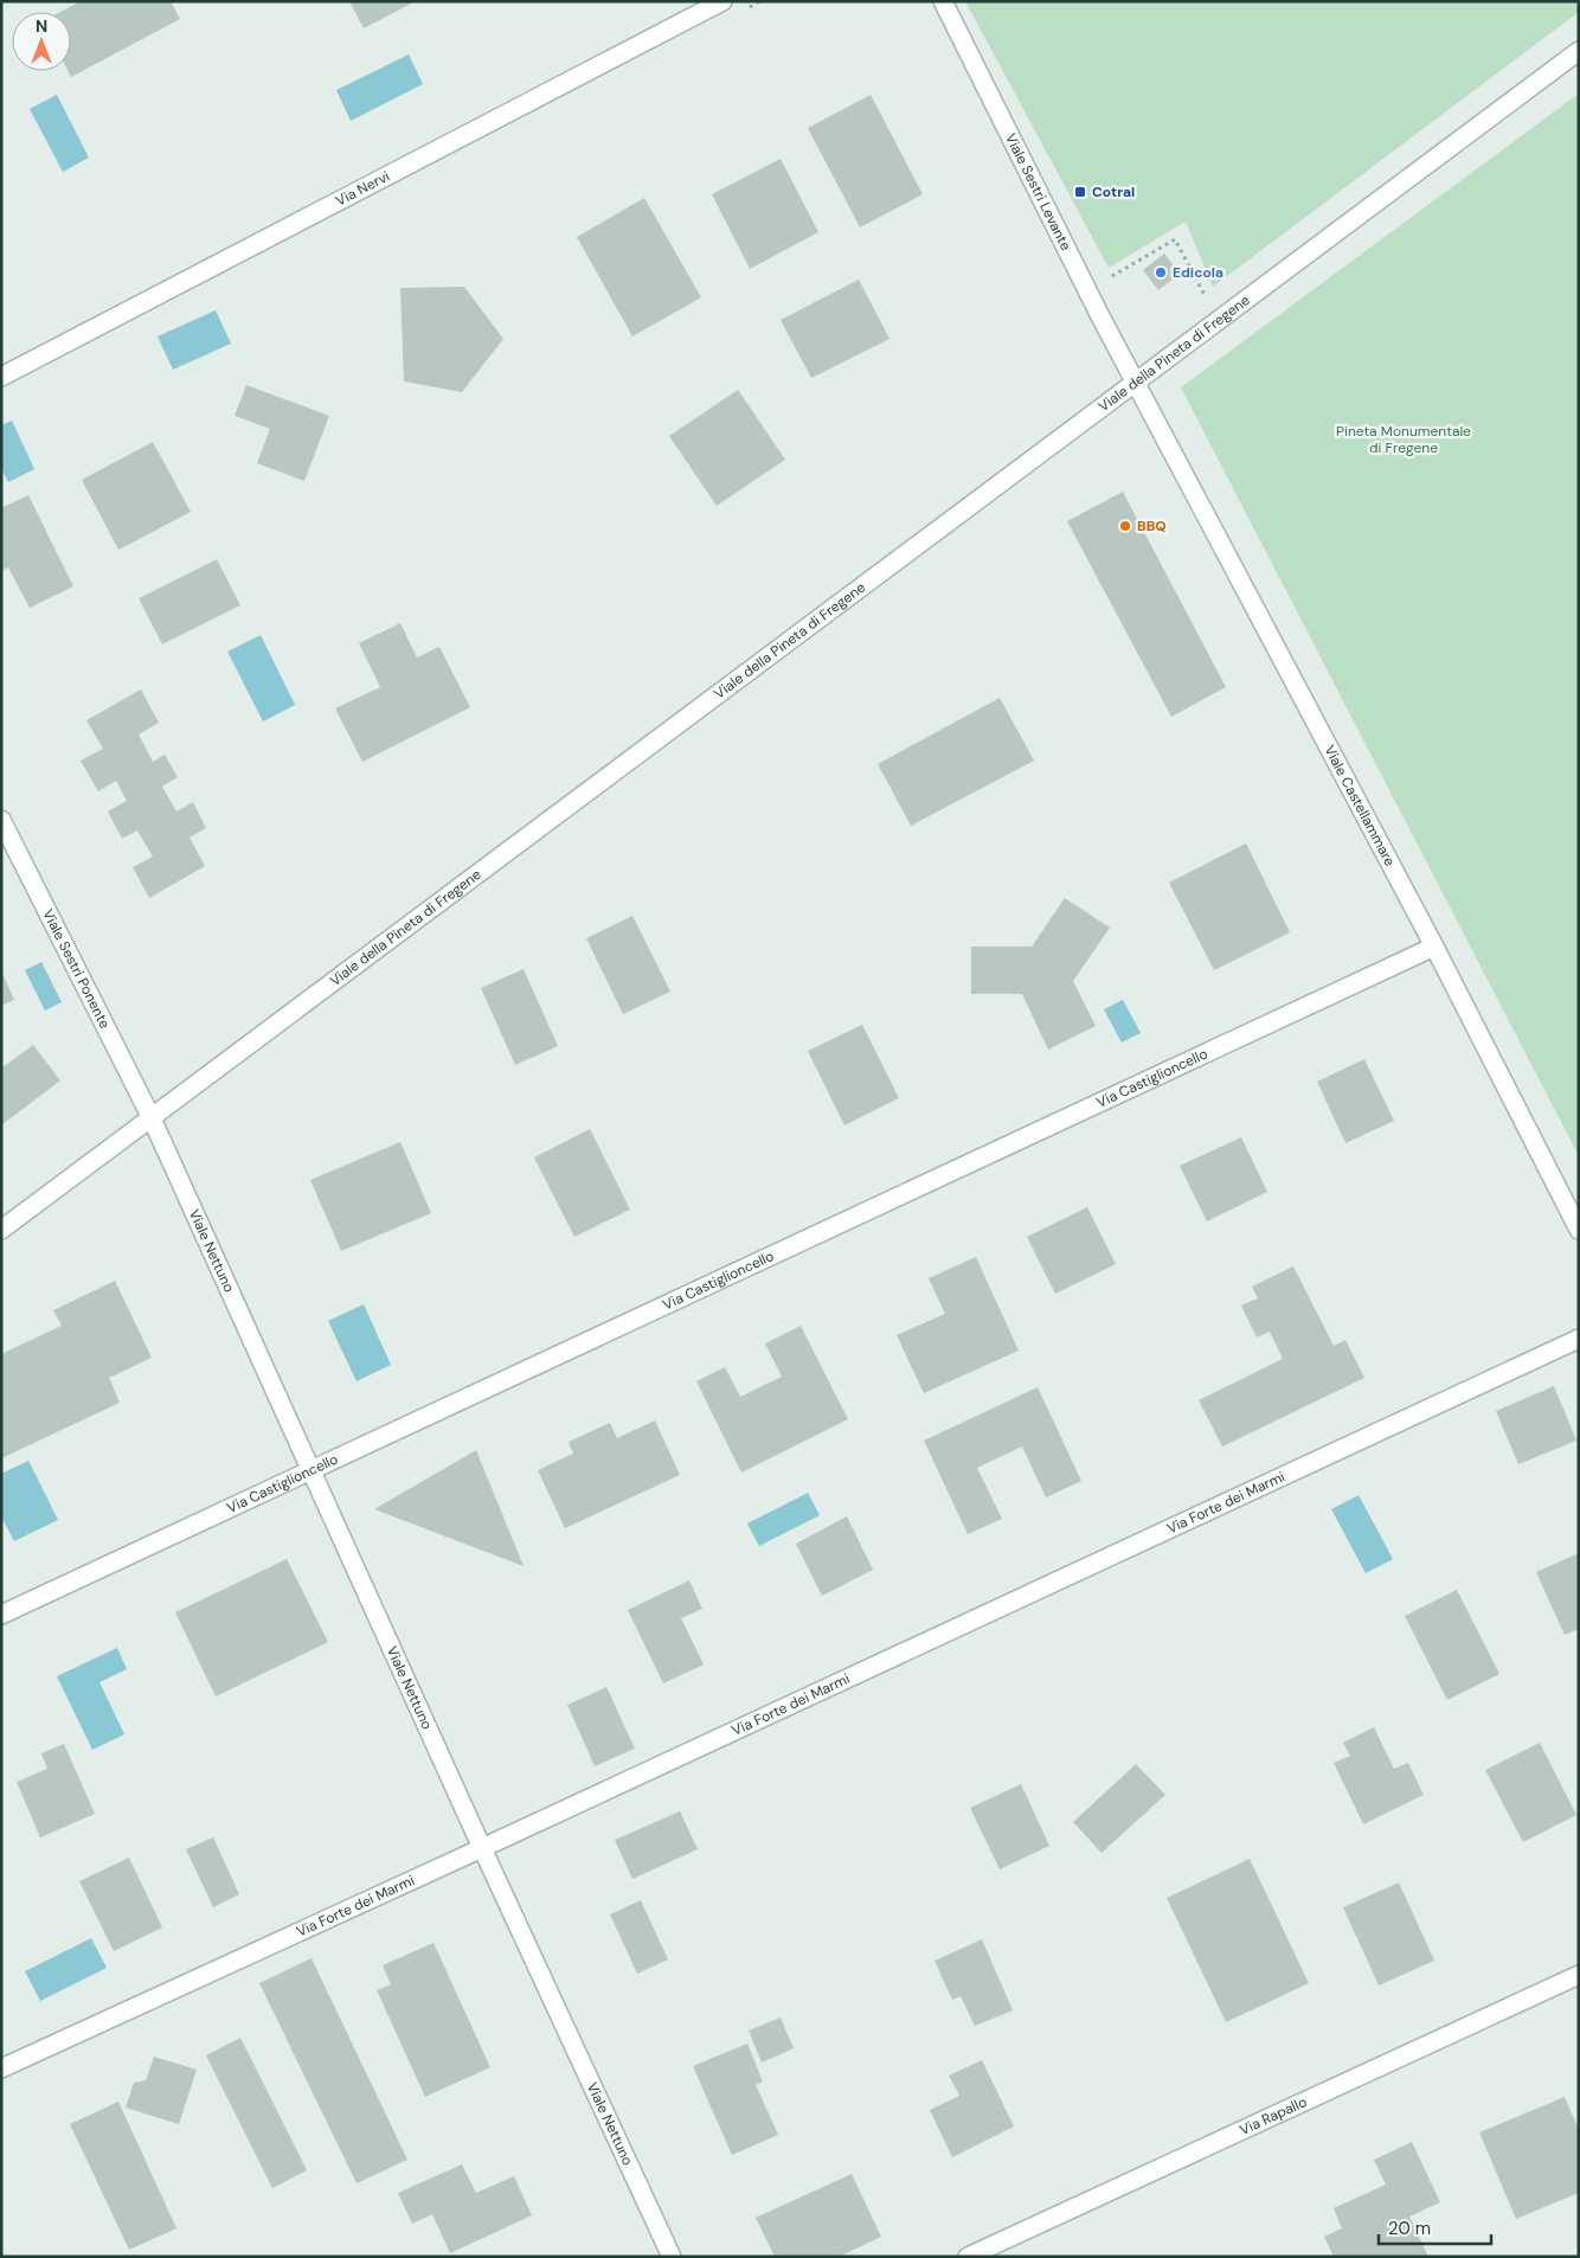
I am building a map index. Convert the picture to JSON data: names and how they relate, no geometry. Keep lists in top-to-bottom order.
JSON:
{
  "streets": {
    "street": [
      "Via Nervi",
      "Viale Sestri Levante",
      "Viale della Pineta di Fregene",
      "Viale Castellammare",
      "Viale Sestri Ponente",
      "Via Castiglioncello",
      "Viale Nettuno",
      "Via Forte dei Marmi",
      "Via Rapallo"
    ]
  },
  "crossings": [
    ["Viale Sestri Levante", "Viale della Pineta di Fregene"],
    ["Viale Sestri Levante", "Viale Castellammare"],
    ["Viale della Pineta di Fregene", "Viale Castellammare"],
    ["Viale della Pineta di Fregene", "Viale Sestri Ponente"],
    ["Viale della Pineta di Fregene", "Viale Nettuno"],
    ["Viale Castellammare", "Via Castiglioncello"],
    ["Viale Sestri Ponente", "Viale Nettuno"],
    ["Via Castiglioncello", "Viale Nettuno"],
    ["Viale Nettuno", "Via Forte dei Marmi"]
  ],
  "parks": ["Pineta Monumentale di Fregene"],
  "places": {
    "transit": ["Cotral"],
    "other": ["Edicola", "BBQ"]
  },
  "scale_bar": "20 m",
  "north": "top"
}
